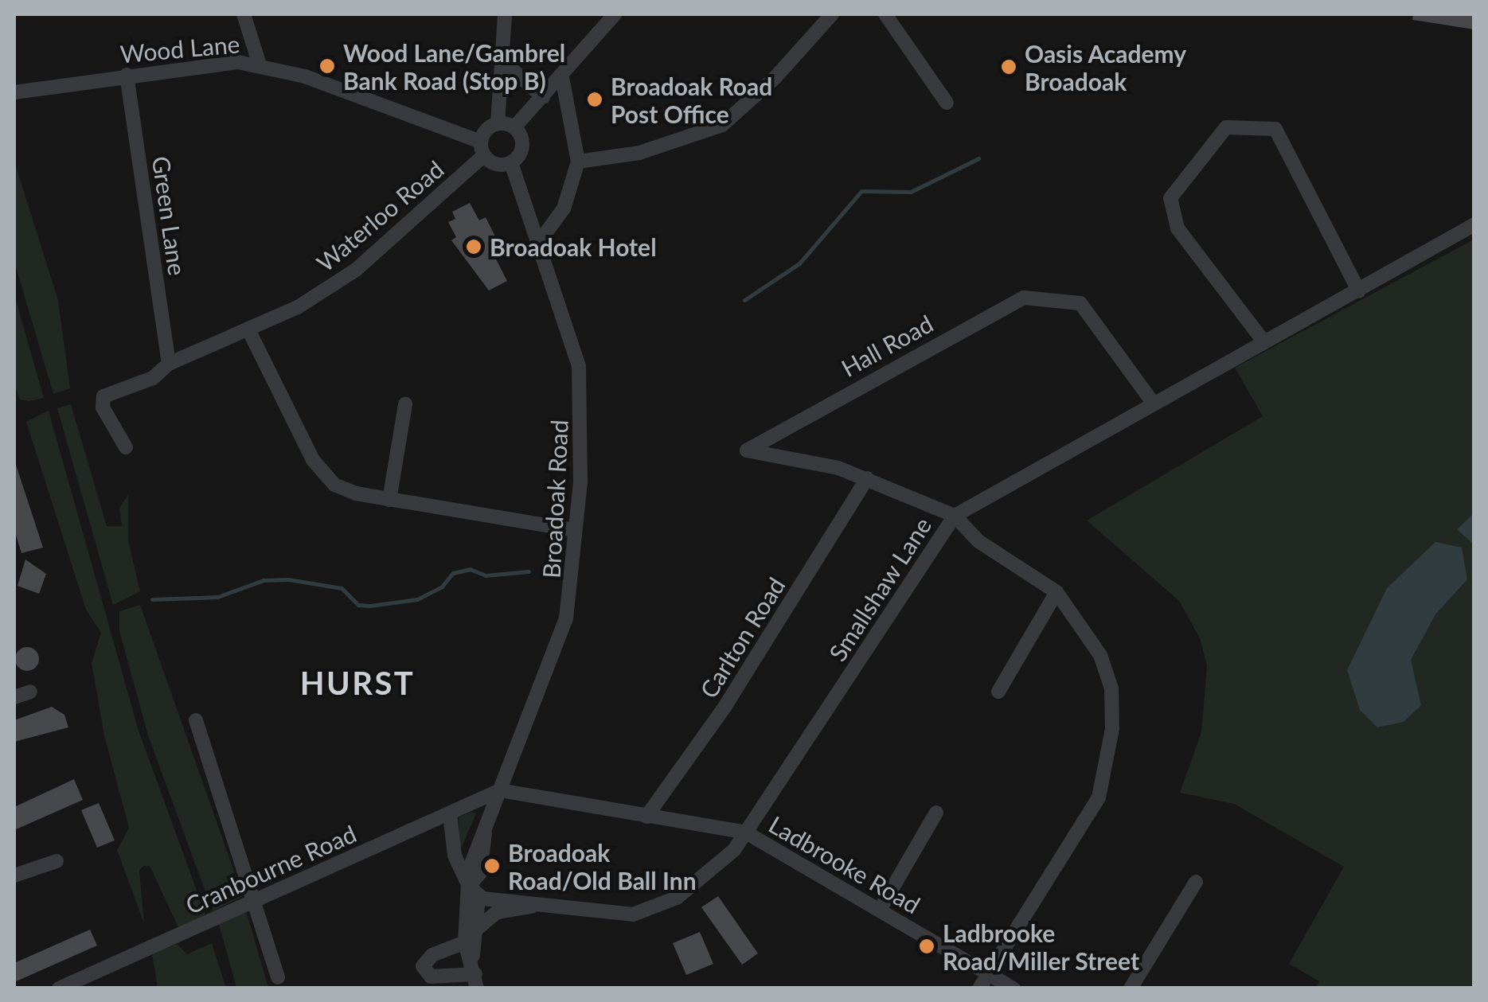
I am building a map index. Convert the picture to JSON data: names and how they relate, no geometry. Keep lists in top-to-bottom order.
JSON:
{
  "streets": {
    "street": [
      "Wood Lane",
      "Green Lane",
      "Waterloo Road",
      "Hall Road",
      "Broadoak Road",
      "Smallshaw Lane",
      "Carlton Road",
      "Ladbrooke Road",
      "Cranbourne Road"
    ]
  },
  "crossings": [
    ["Wood Lane", "Green Lane"],
    ["Wood Lane", "Waterloo Road"],
    ["Wood Lane", "Broadoak Road"],
    ["Green Lane", "Waterloo Road"],
    ["Waterloo Road", "Broadoak Road"],
    ["Hall Road", "Smallshaw Lane"],
    ["Hall Road", "Carlton Road"],
    ["Broadoak Road", "Smallshaw Lane"],
    ["Broadoak Road", "Ladbrooke Road"],
    ["Broadoak Road", "Cranbourne Road"],
    ["Smallshaw Lane", "Ladbrooke Road"],
    ["Carlton Road", "Ladbrooke Road"],
    ["Ladbrooke Road", "Cranbourne Road"]
  ],
  "districts": ["HURST"],
  "places": [
    "Wood Lane/Gambrel Bank Road (Stop B)",
    "Oasis Academy Broadoak",
    "Broadoak Road Post Office",
    "Broadoak Hotel",
    "Broadoak Road/Old Ball Inn",
    "Ladbrooke Road/Miller Street"
  ]
}
